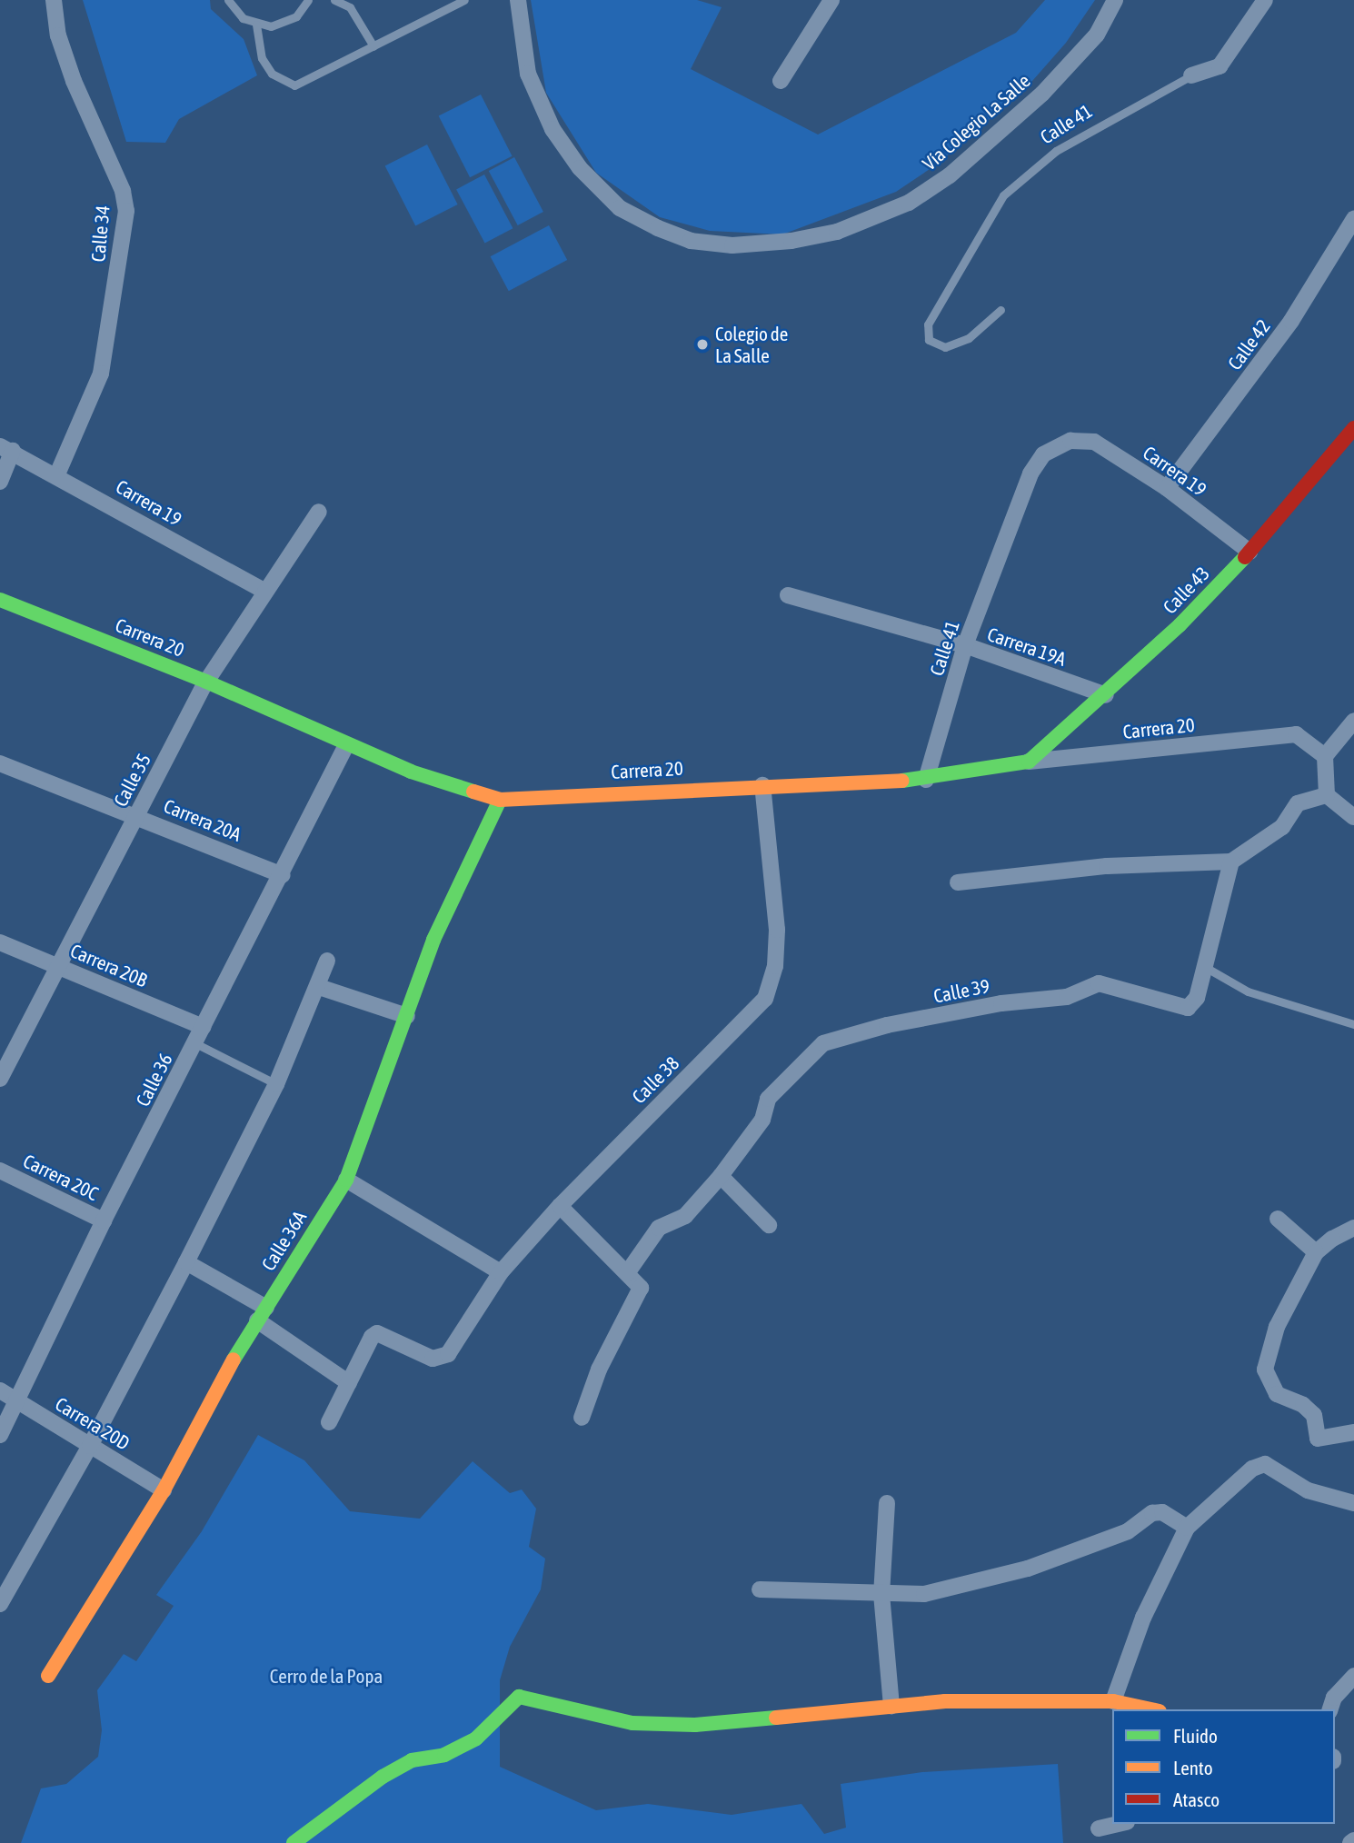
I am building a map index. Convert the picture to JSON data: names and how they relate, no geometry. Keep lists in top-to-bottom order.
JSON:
{
  "streets": {
    "street": [
      "Vía Colegio La Salle",
      "Calle 41",
      "Calle 34",
      "Calle 42",
      "Carrera 19",
      "Calle 43",
      "Carrera 20",
      "Carrera 19A",
      "Calle 35",
      "Carrera 20A",
      "Carrera 20B",
      "Calle 39",
      "Calle 36",
      "Calle 38",
      "Carrera 20C",
      "Calle 36A",
      "Carrera 20D"
    ]
  },
  "crossings": [
    ["Calle 41", "Carrera 19"],
    ["Calle 41", "Carrera 20"],
    ["Calle 41", "Carrera 19A"],
    ["Calle 34", "Carrera 19"],
    ["Calle 42", "Carrera 19"],
    ["Carrera 19", "Calle 43"],
    ["Carrera 19", "Calle 35"],
    ["Calle 43", "Carrera 20"],
    ["Calle 43", "Carrera 19A"],
    ["Carrera 20", "Calle 35"],
    ["Carrera 20", "Calle 36"],
    ["Carrera 20", "Calle 38"],
    ["Carrera 20", "Calle 36A"],
    ["Calle 35", "Carrera 20A"],
    ["Calle 35", "Carrera 20B"],
    ["Carrera 20A", "Calle 36"],
    ["Carrera 20B", "Calle 36"],
    ["Calle 36", "Carrera 20C"],
    ["Calle 36", "Carrera 20D"],
    ["Calle 36A", "Carrera 20D"]
  ],
  "parks": ["Cerro de la Popa"],
  "places": ["Colegio de La Salle"],
  "legend": ["Fluido", "Lento", "Atasco"]
}
